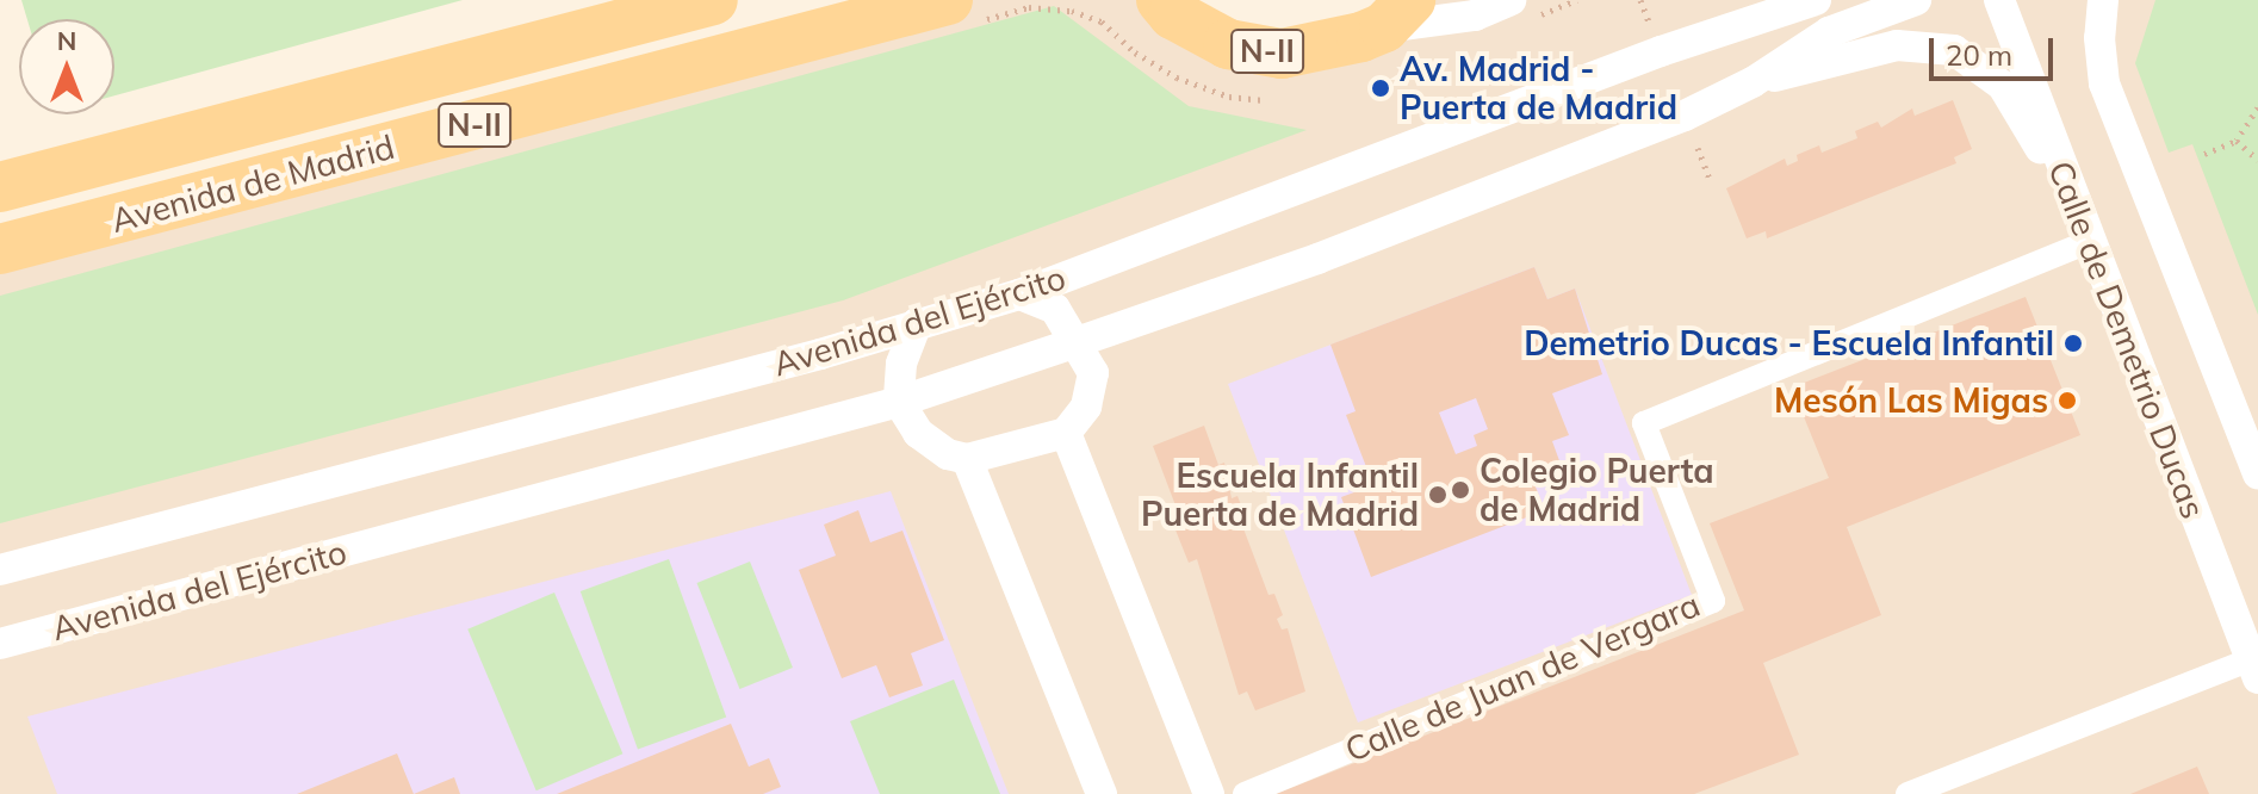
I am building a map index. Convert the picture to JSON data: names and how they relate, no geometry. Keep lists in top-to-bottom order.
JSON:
{
  "streets": {
    "main road": ["N-II", "Avenida de Madrid"],
    "street": ["Avenida del Ejército", "Calle de Demetrio Ducas", "Calle de Juan de Vergara"]
  },
  "crossings": [
    ["Avenida del Ejército", "Calle de Demetrio Ducas"],
    ["Calle de Demetrio Ducas", "Calle de Juan de Vergara"]
  ],
  "places": [
    "Av. Madrid - Puerta de Madrid",
    "Demetrio Ducas - Escuela Infantil",
    "Mesón Las Migas",
    "Colegio Puerta de Madrid",
    "Escuela Infantil Puerta de Madrid"
  ],
  "scale_bar": "20 m",
  "north": "top"
}
